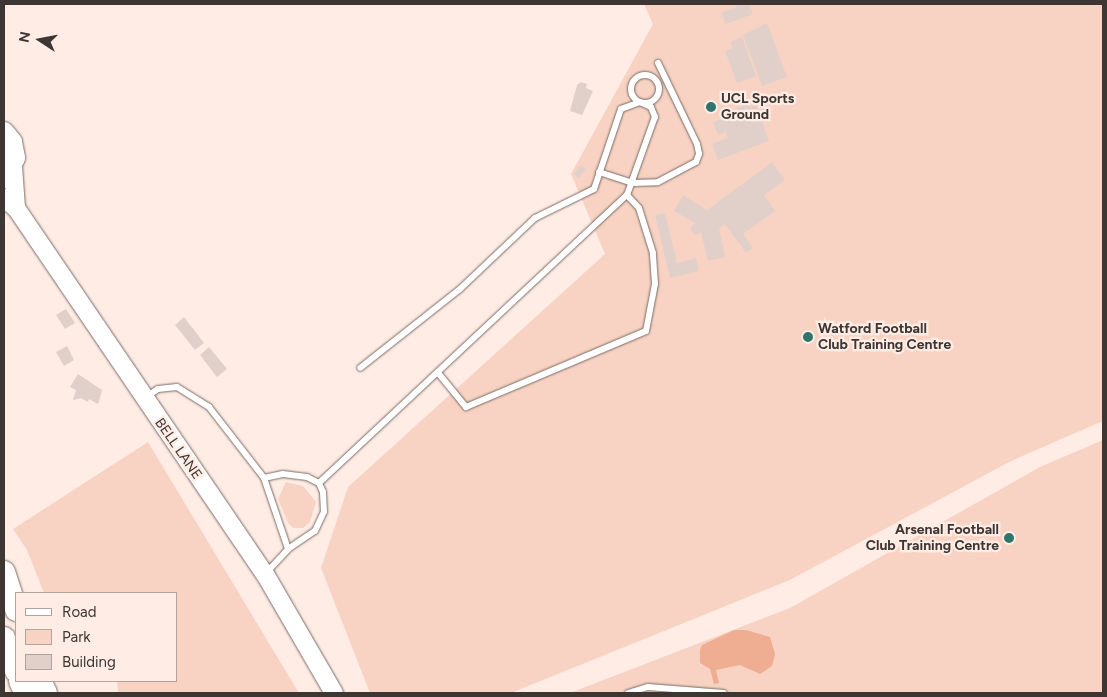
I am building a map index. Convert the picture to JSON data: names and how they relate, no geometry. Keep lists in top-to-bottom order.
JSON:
{
  "streets": {
    "main road": ["BELL LANE"]
  },
  "places": ["UCL Sports Ground", "Watford Football Club Training Centre", "Arsenal Football Club Training Centre"],
  "legend": ["Road", "Park", "Building"],
  "north": "left"
}
